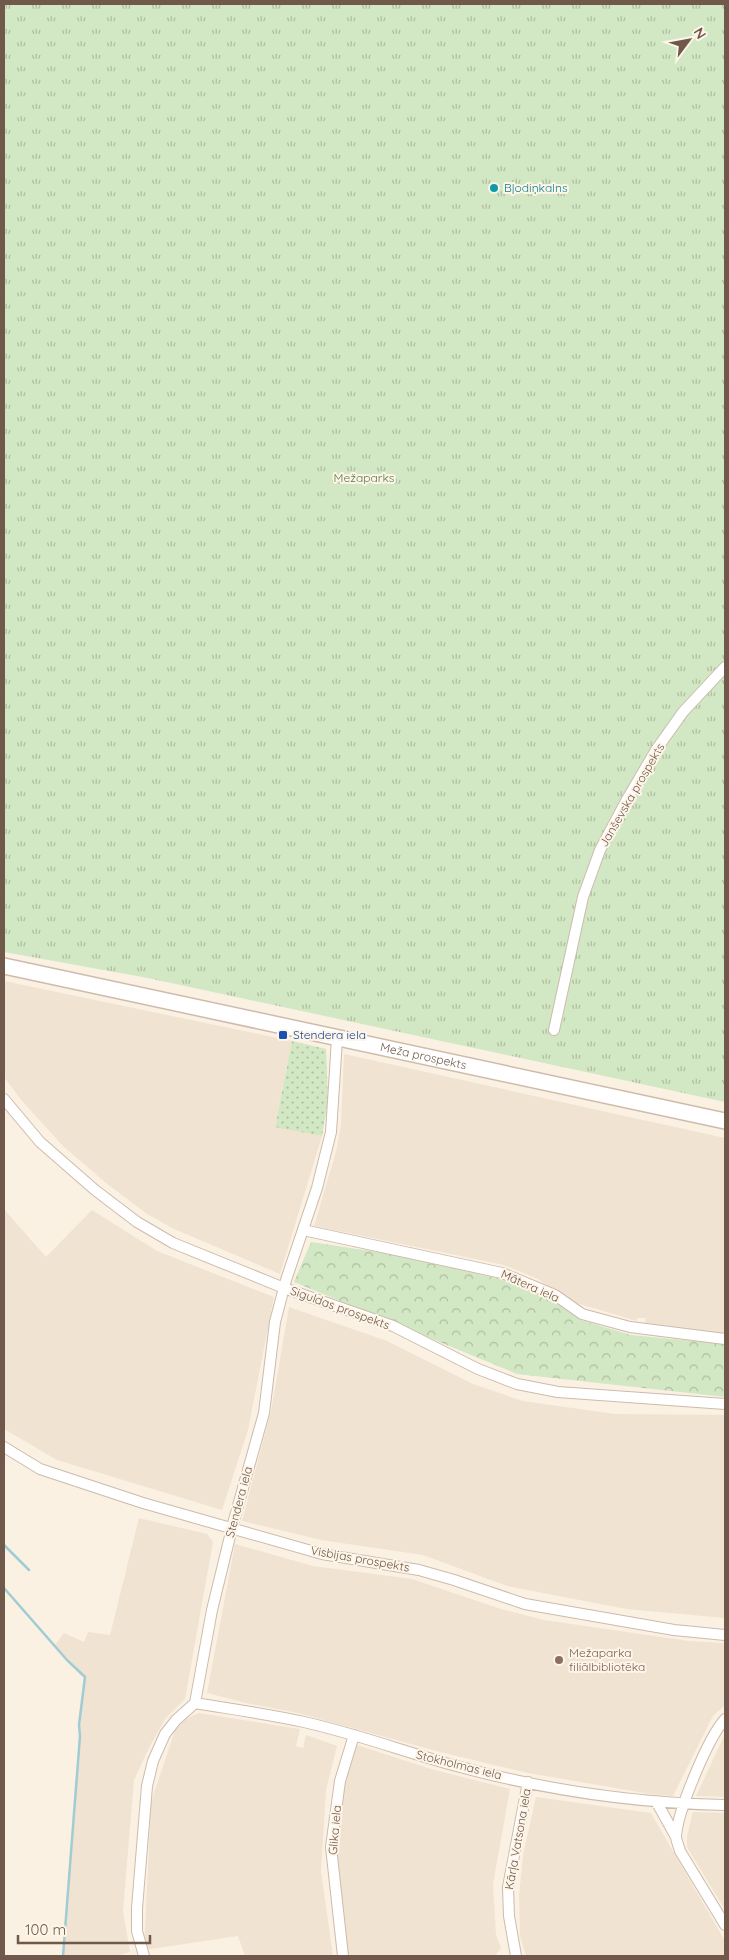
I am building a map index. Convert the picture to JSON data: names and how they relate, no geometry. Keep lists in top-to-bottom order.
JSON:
{
  "streets": {
    "street": [
      "Janševska prospekts",
      "Meža prospekts",
      "Mātera iela",
      "Siguldas prospekts",
      "Stendera iela",
      "Visbijas prospekts",
      "Stokholmas iela",
      "Glika iela",
      "Kārļa Vatsona iela"
    ]
  },
  "crossings": [
    ["Meža prospekts", "Stendera iela"],
    ["Mātera iela", "Stendera iela"],
    ["Siguldas prospekts", "Stendera iela"],
    ["Stendera iela", "Visbijas prospekts"],
    ["Stendera iela", "Stokholmas iela"],
    ["Stokholmas iela", "Glika iela"],
    ["Stokholmas iela", "Kārļa Vatsona iela"]
  ],
  "parks": ["Mežaparks"],
  "places": {
    "other": ["Bļodiņkalns", "Mežaparka filiālbibliotēka"],
    "transit": ["Stendera iela"]
  },
  "scale_bar": "100 m",
  "north": "top right"
}
